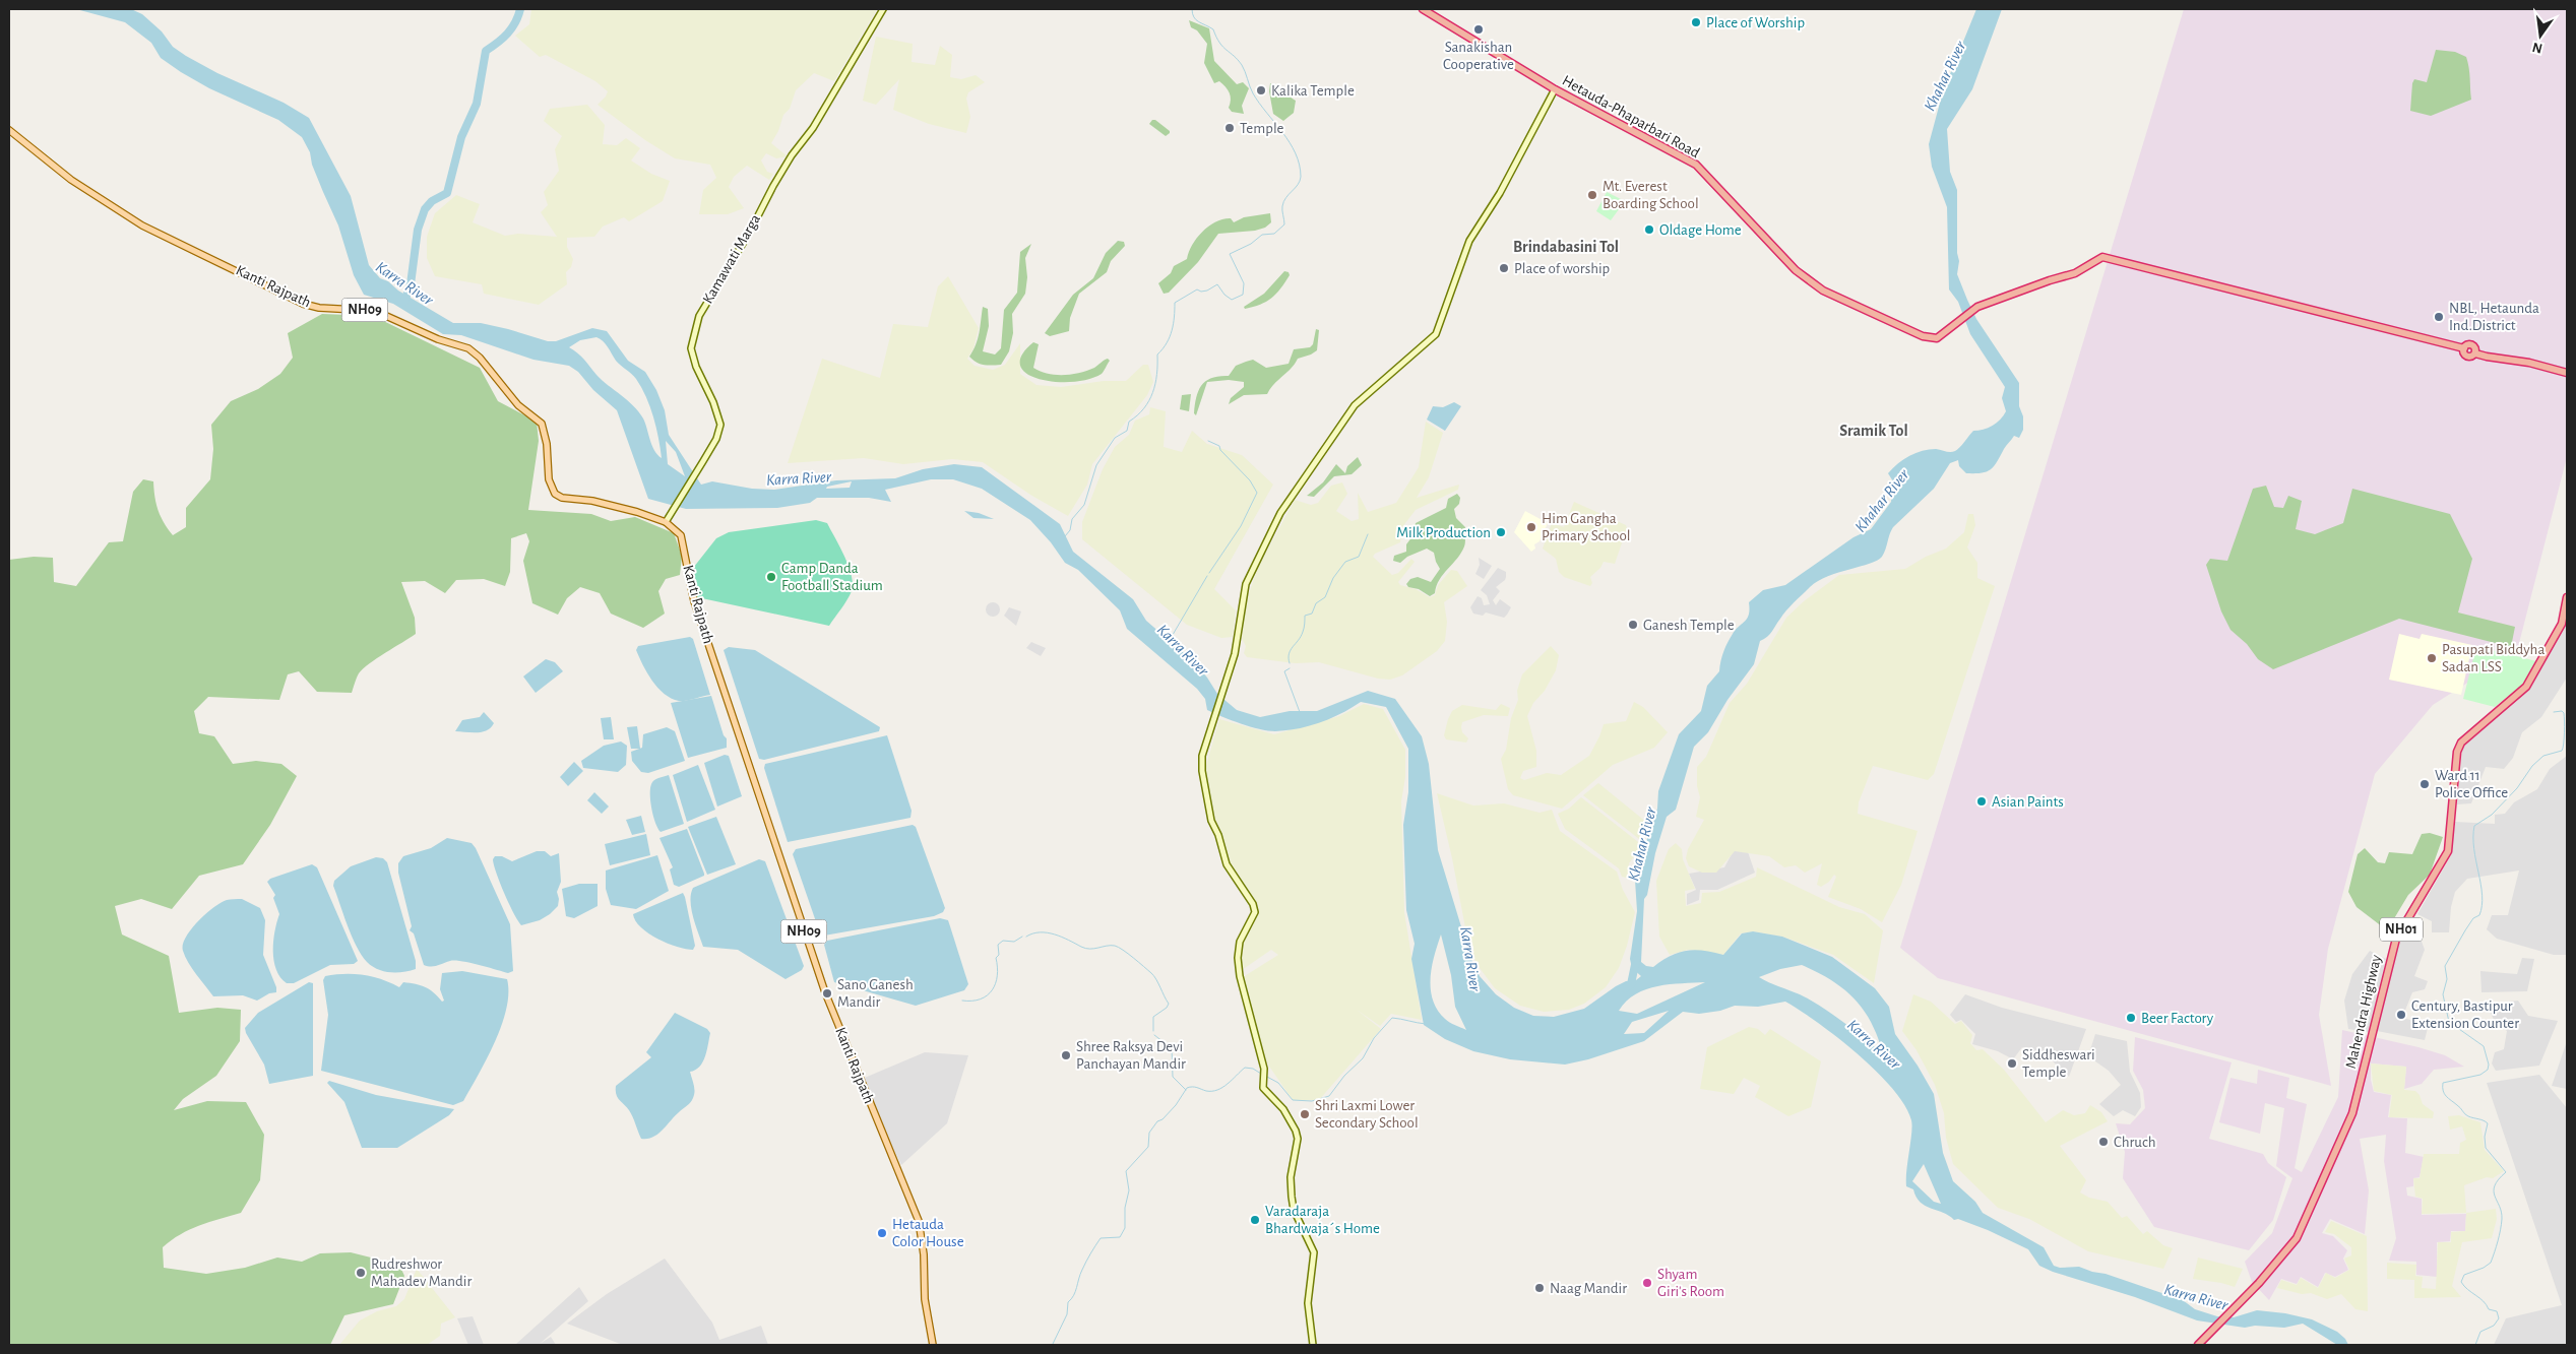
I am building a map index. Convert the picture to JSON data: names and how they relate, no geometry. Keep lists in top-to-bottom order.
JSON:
{
  "streets": {
    "highway": ["Hetauda-Phaparbari Road", "NH01", "Mahendra Highway"],
    "main road": ["Kamawati Marga", "Kanti Rajpath", "NH09"]
  },
  "crossings": [
    ["Kamawati Marga", "Kanti Rajpath"]
  ],
  "districts": ["Brindabasini Tol", "Sramik Tol"],
  "water": ["Khahar River", "Karra River"],
  "places": [
    "Place of Worship",
    "Sanakishan Cooperative",
    "Kalika Temple",
    "Temple",
    "Mt. Everest Boarding School",
    "Oldage Home",
    "Place of worship",
    "NBL, Hetaunda Ind.District",
    "Him Gangha Primary School",
    "Milk Production",
    "Camp Danda Football Stadium",
    "Ganesh Temple",
    "Pasupati Biddyha Sadan LSS",
    "Ward 11 Police Office",
    "Asian Paints",
    "Sano Ganesh Mandir",
    "Century, Bastipur Extension Counter",
    "Beer Factory",
    "Shree Raksya Devi Panchayan Mandir",
    "Siddheswari Temple",
    "Shri Laxmi Lower Secondary School",
    "Chruch",
    "Varadaraja Bhardwaja´s Home",
    "Hetauda Color House",
    "Rudreshwor Mahadev Mandir",
    "Shyam Giri's Room",
    "Naag Mandir"
  ],
  "north": "bottom"
}
